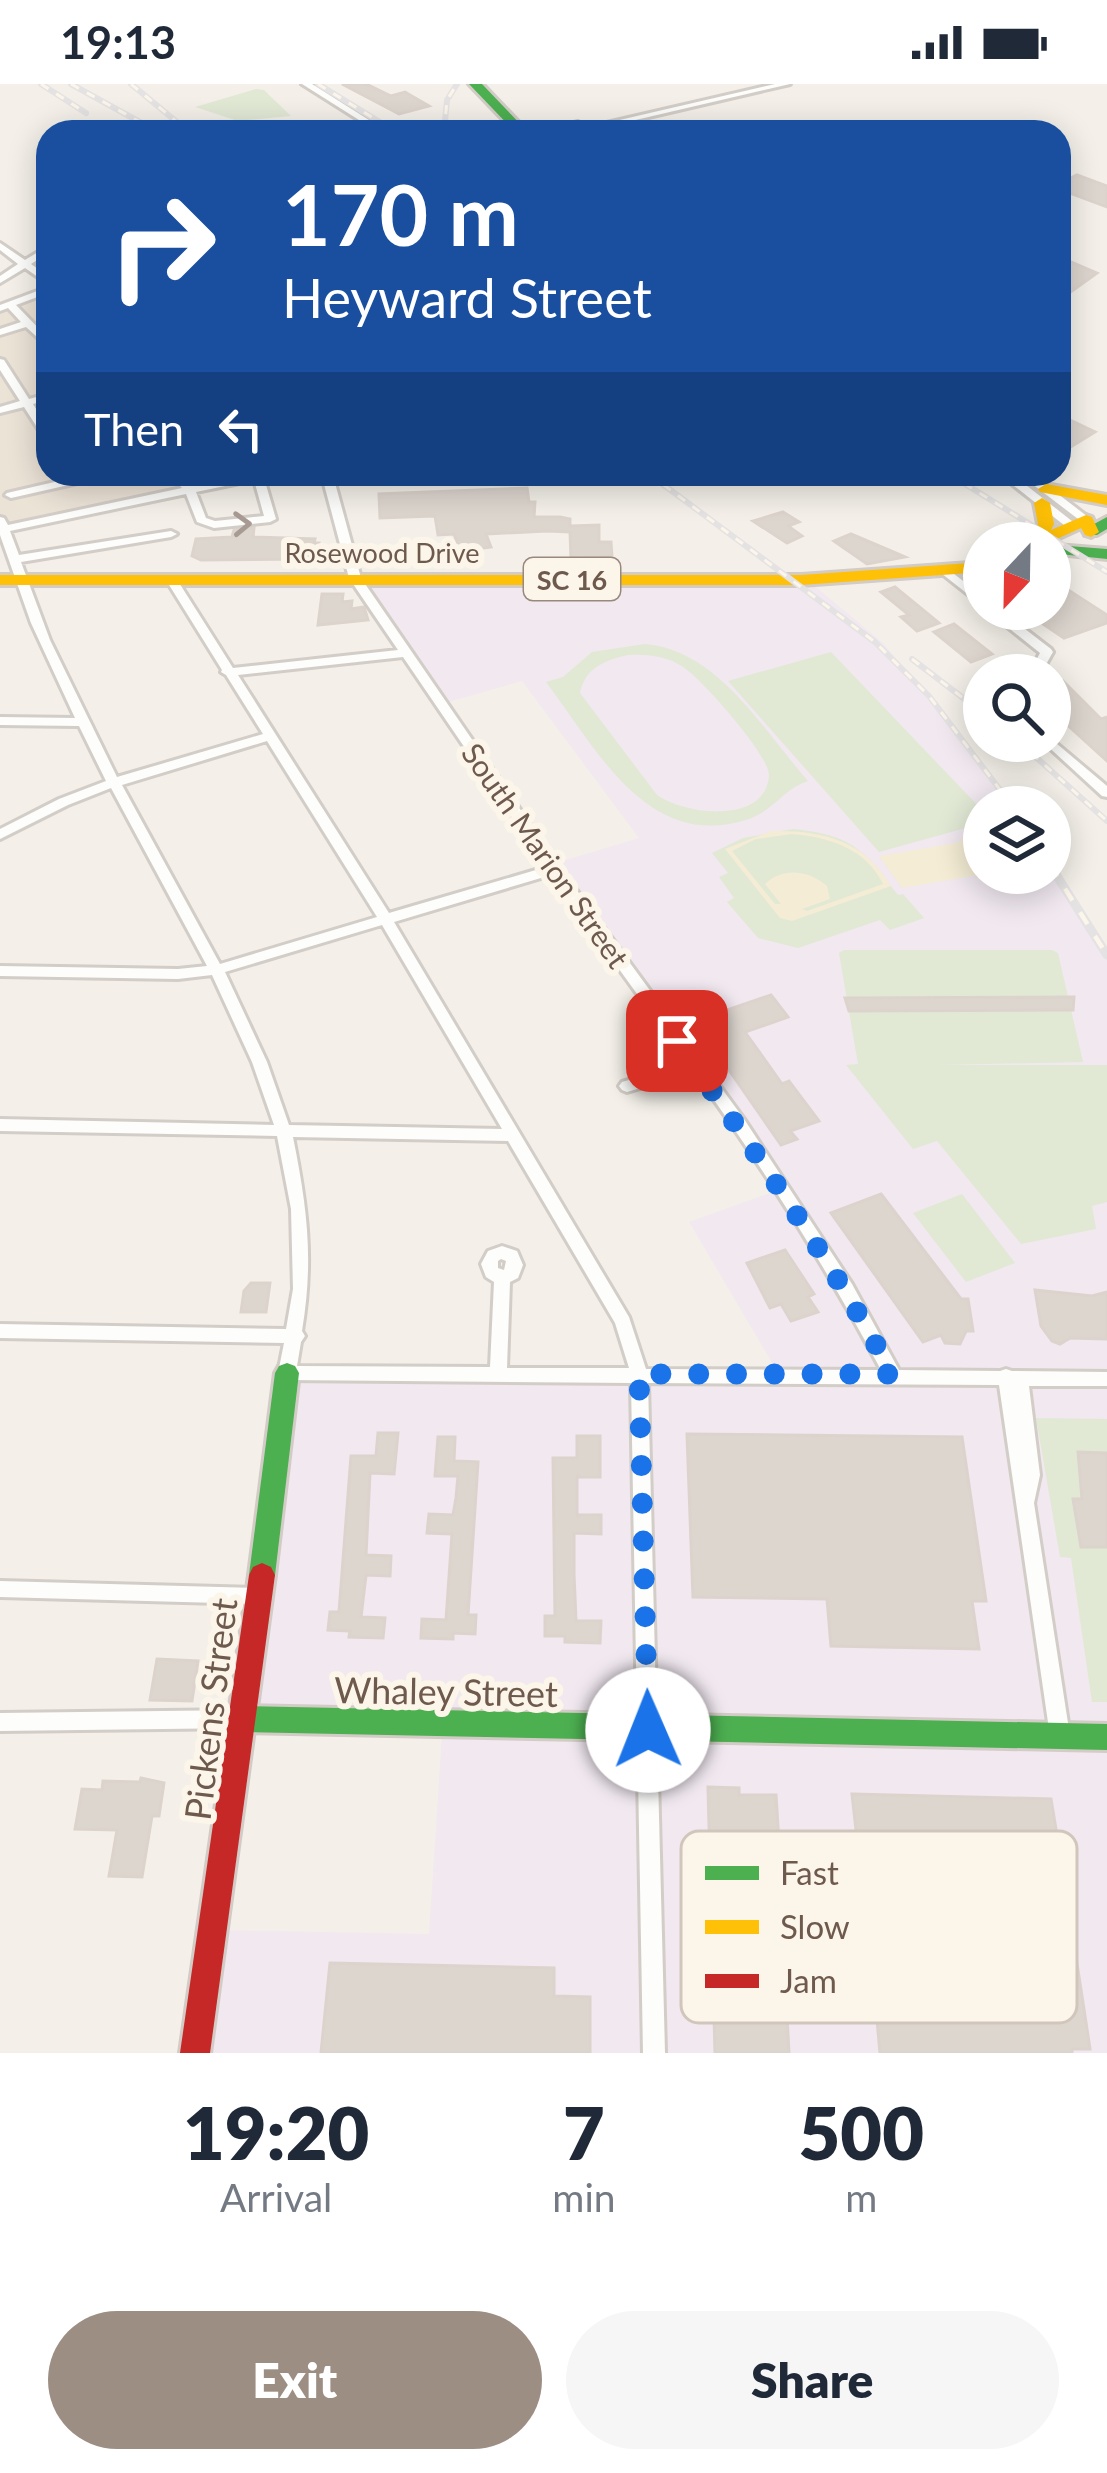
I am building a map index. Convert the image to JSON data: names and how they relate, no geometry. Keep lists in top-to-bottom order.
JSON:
{
  "streets": {
    "main road": [
      "Rosewood Drive",
      "SC 16",
      "Whaley Street",
      "Pickens Street"
    ],
    "street": ["South Marion Street"]
  },
  "crossings": [
    ["Rosewood Drive", "South Marion Street"],
    ["Whaley Street", "Pickens Street"]
  ],
  "legend": ["Fast", "Slow", "Jam"],
  "north": "bottom",
  "page": {
    "status": "19:13",
    "turn": ["170 m", "Heyward Street"],
    "then": "Then",
    "eta": [
      "19:20",
      "Arrival",
      "7",
      "min",
      "500",
      "m"
    ],
    "buttons": ["Exit", "Share"]
  }
}
